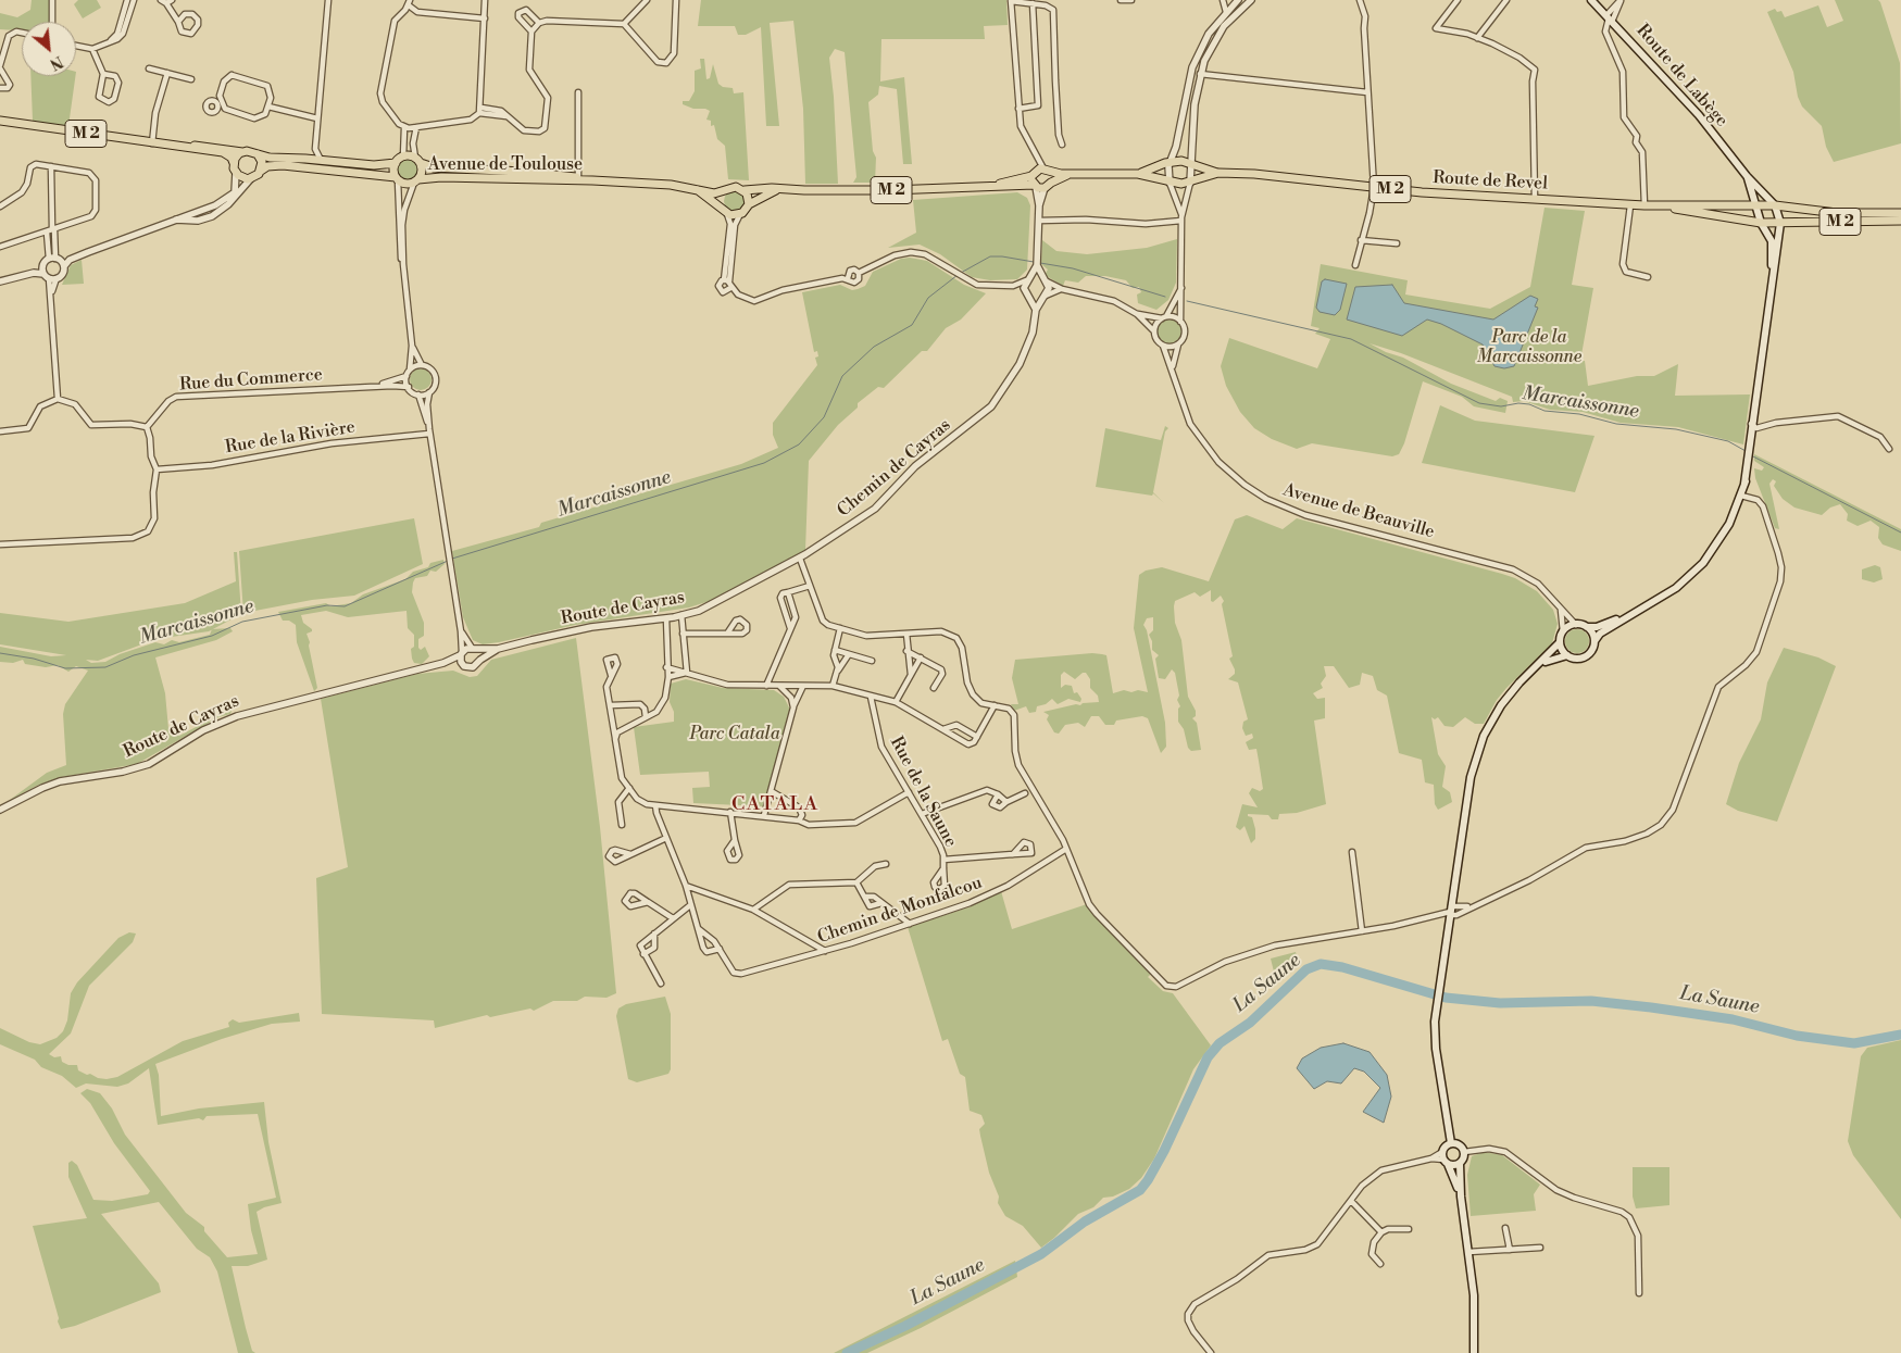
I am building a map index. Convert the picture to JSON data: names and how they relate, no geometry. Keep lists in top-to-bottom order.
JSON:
{
  "streets": {
    "main road": [
      "Route de Labège",
      "M 2",
      "Avenue de Toulouse",
      "Route de Revel"
    ],
    "street": [
      "Rue du Commerce",
      "Rue de la Rivière",
      "Chemin de Cayras",
      "Avenue de Beauville",
      "Route de Cayras",
      "Rue de la Saune",
      "Chemin de Monfalcou"
    ]
  },
  "crossings": [
    ["Route de Labège", "Route de Revel"],
    ["Chemin de Cayras", "Route de Cayras"]
  ],
  "districts": ["CATALA"],
  "water": ["Marcaissonne", "La Saune"],
  "parks": ["Parc de la Marcaissonne", "Parc Catala"],
  "north": "bottom right"
}
